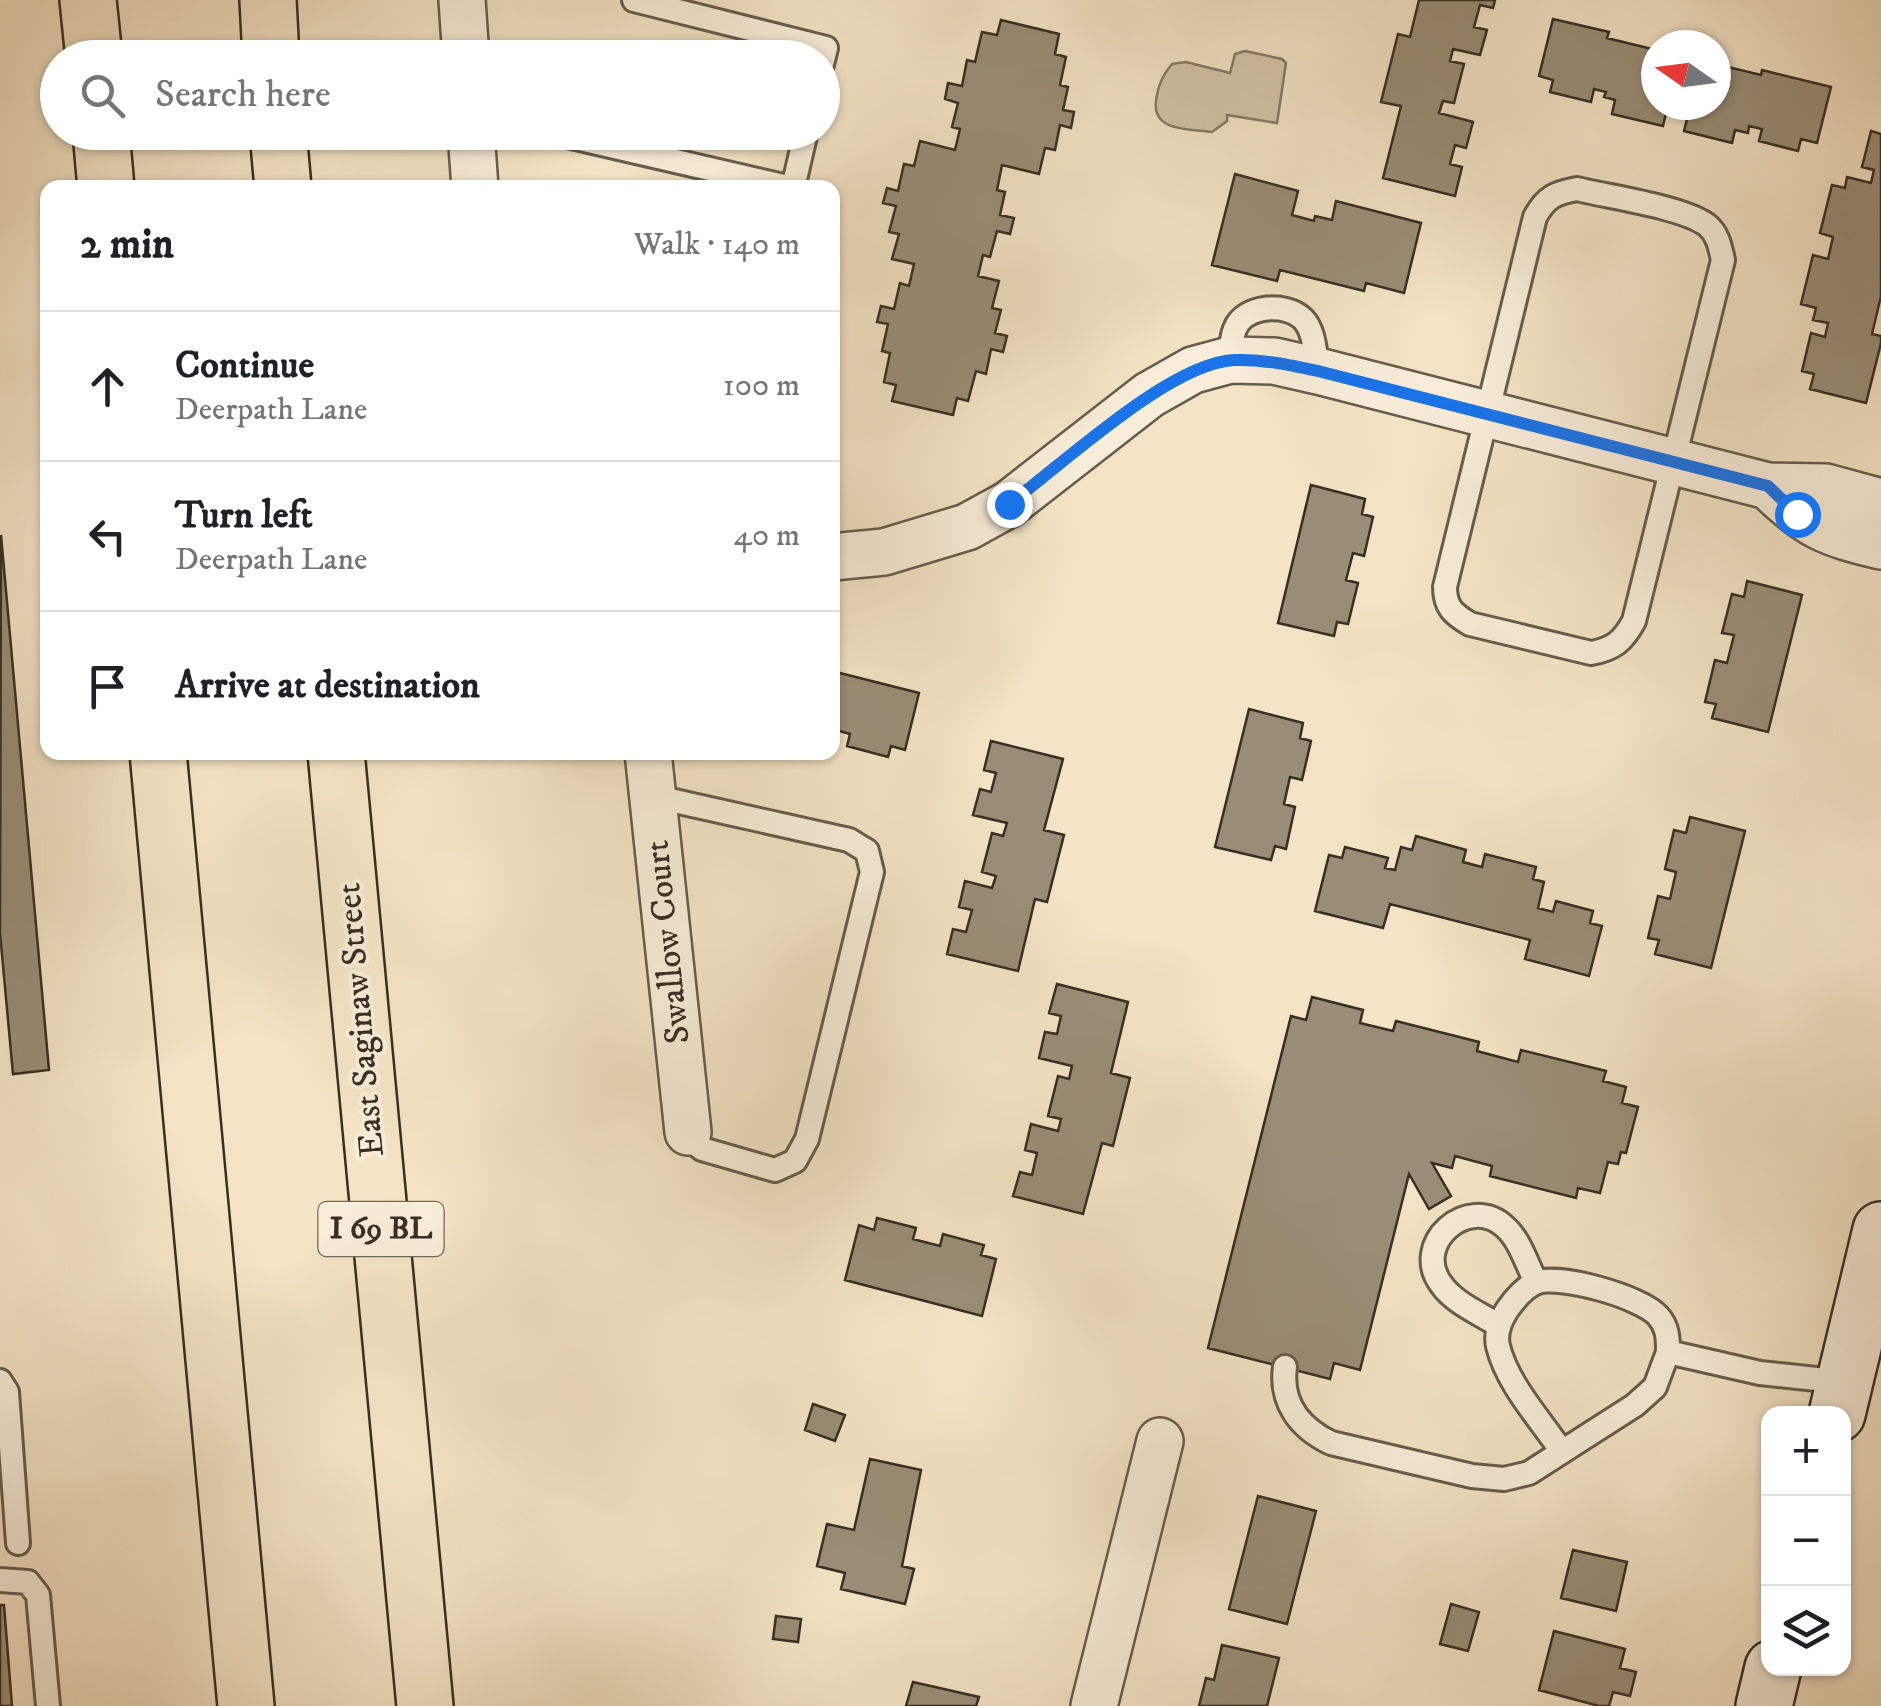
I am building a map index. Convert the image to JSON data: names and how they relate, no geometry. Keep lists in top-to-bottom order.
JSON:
{
  "streets": {
    "main road": ["East Saginaw Street", "I 69 BL"],
    "street": ["Swallow Court"]
  },
  "north": "left",
  "page": {
    "search": "Search here",
    "heading": ["2 min", "Walk · 140 m"],
    "list": [
      ["Continue", "Deerpath Lane", "100 m"],
      ["Turn left", "Deerpath Lane", "40 m"],
      "Arrive at destination"
    ],
    "map_buttons": ["+", "−"]
  }
}
